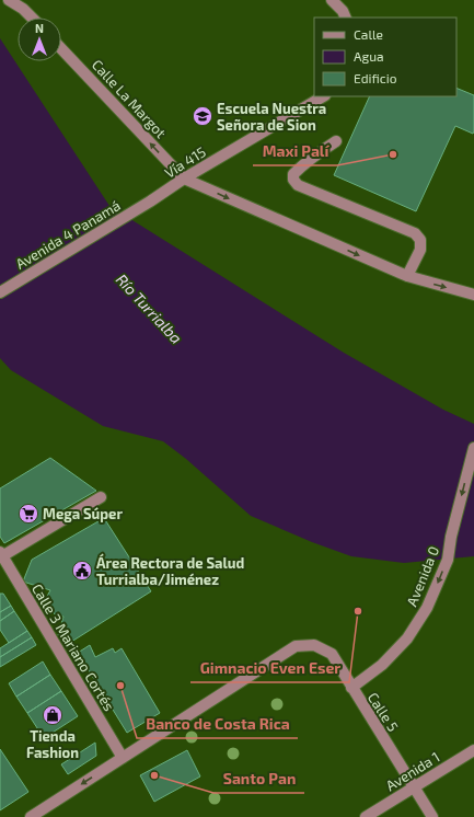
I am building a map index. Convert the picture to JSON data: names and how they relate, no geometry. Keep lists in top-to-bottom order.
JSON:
{
  "streets": {
    "street": [
      "Calle La Margot",
      "Vía 415",
      "Avenida 4 Panamá",
      "Avenida 0",
      "Calle 3 Mariano Cortés",
      "Calle 5",
      "Avenida 1"
    ]
  },
  "crossings": [
    ["Calle La Margot", "Vía 415"],
    ["Vía 415", "Avenida 4 Panamá"],
    ["Avenida 0", "Calle 5"],
    ["Calle 3 Mariano Cortés", "Calle 5"],
    ["Calle 5", "Avenida 1"]
  ],
  "one_way": ["Calle La Margot", "Avenida 0"],
  "water": ["Río Turrialba"],
  "places": {
    "school or university": ["Escuela Nuestra Señora de Sion"],
    "other": [
      "Maxi Palí",
      "Gimnacio Even Eser",
      "Banco de Costa Rica",
      "Santo Pan"
    ],
    "supermarket": ["Mega Súper"],
    "public building": ["Área Rectora de Salud Turrialba/Jiménez"],
    "shop": ["Tienda Fashion"]
  },
  "legend": ["Calle", "Agua", "Edificio"],
  "north": "top"
}
